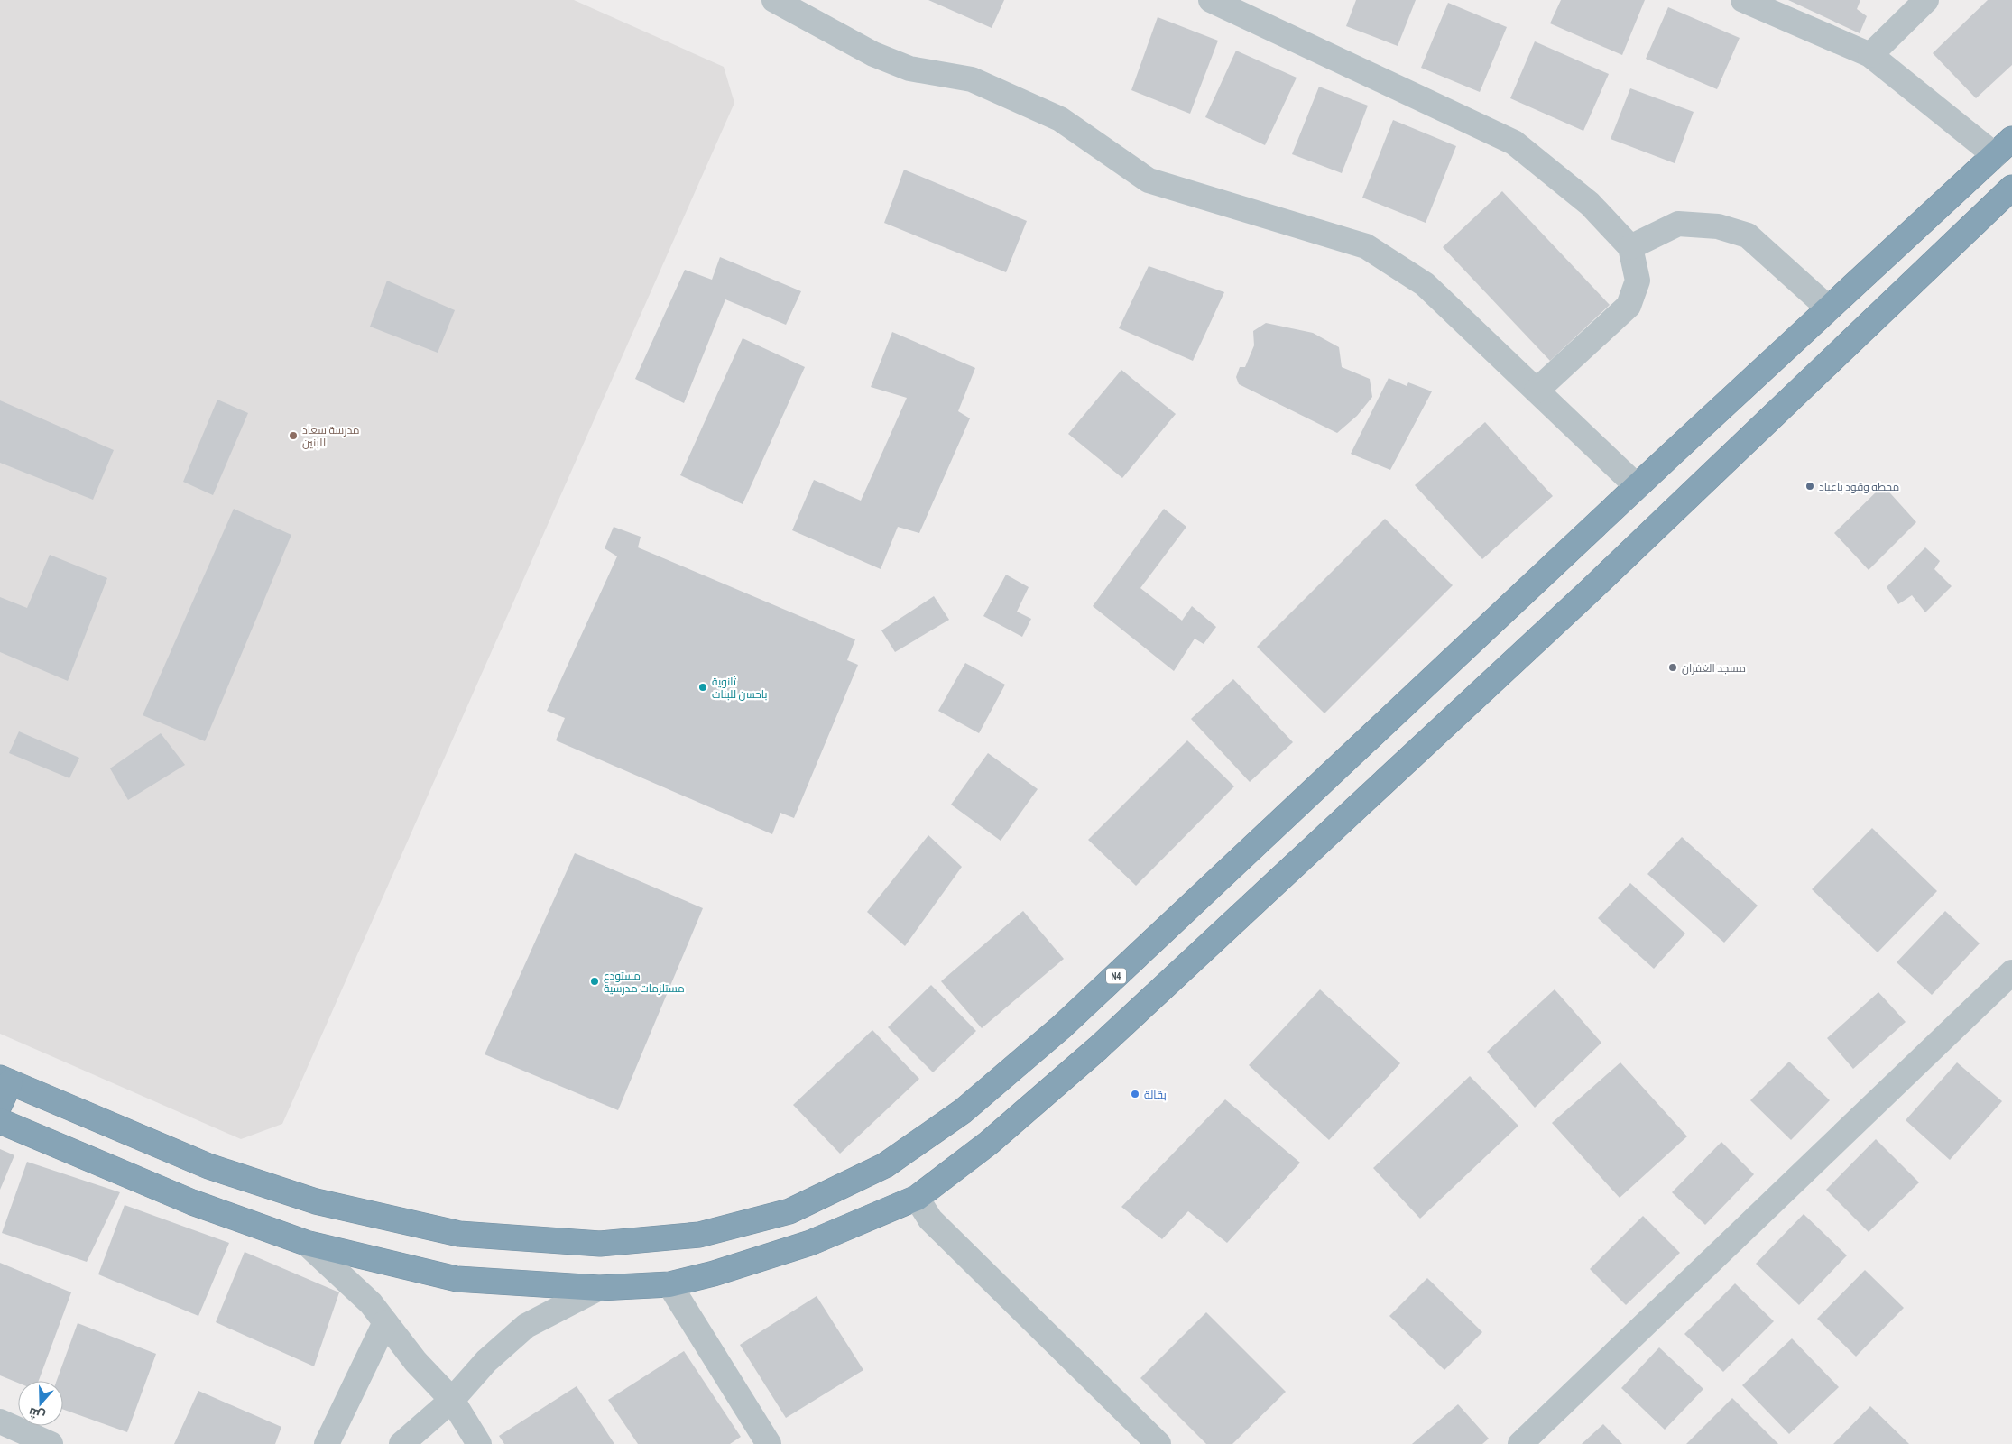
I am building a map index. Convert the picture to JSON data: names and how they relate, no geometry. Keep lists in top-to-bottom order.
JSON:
{
  "streets": {
    "highway": ["N4"]
  },
  "places": [
    "مدرسة سعاد للبنين",
    "محطه وقود باعباد",
    "مسجد الغفران",
    "ثانوية باحسن للبنات",
    "مستودع مستلزمات مدرسية",
    "بقالة"
  ],
  "north": "bottom"
}
